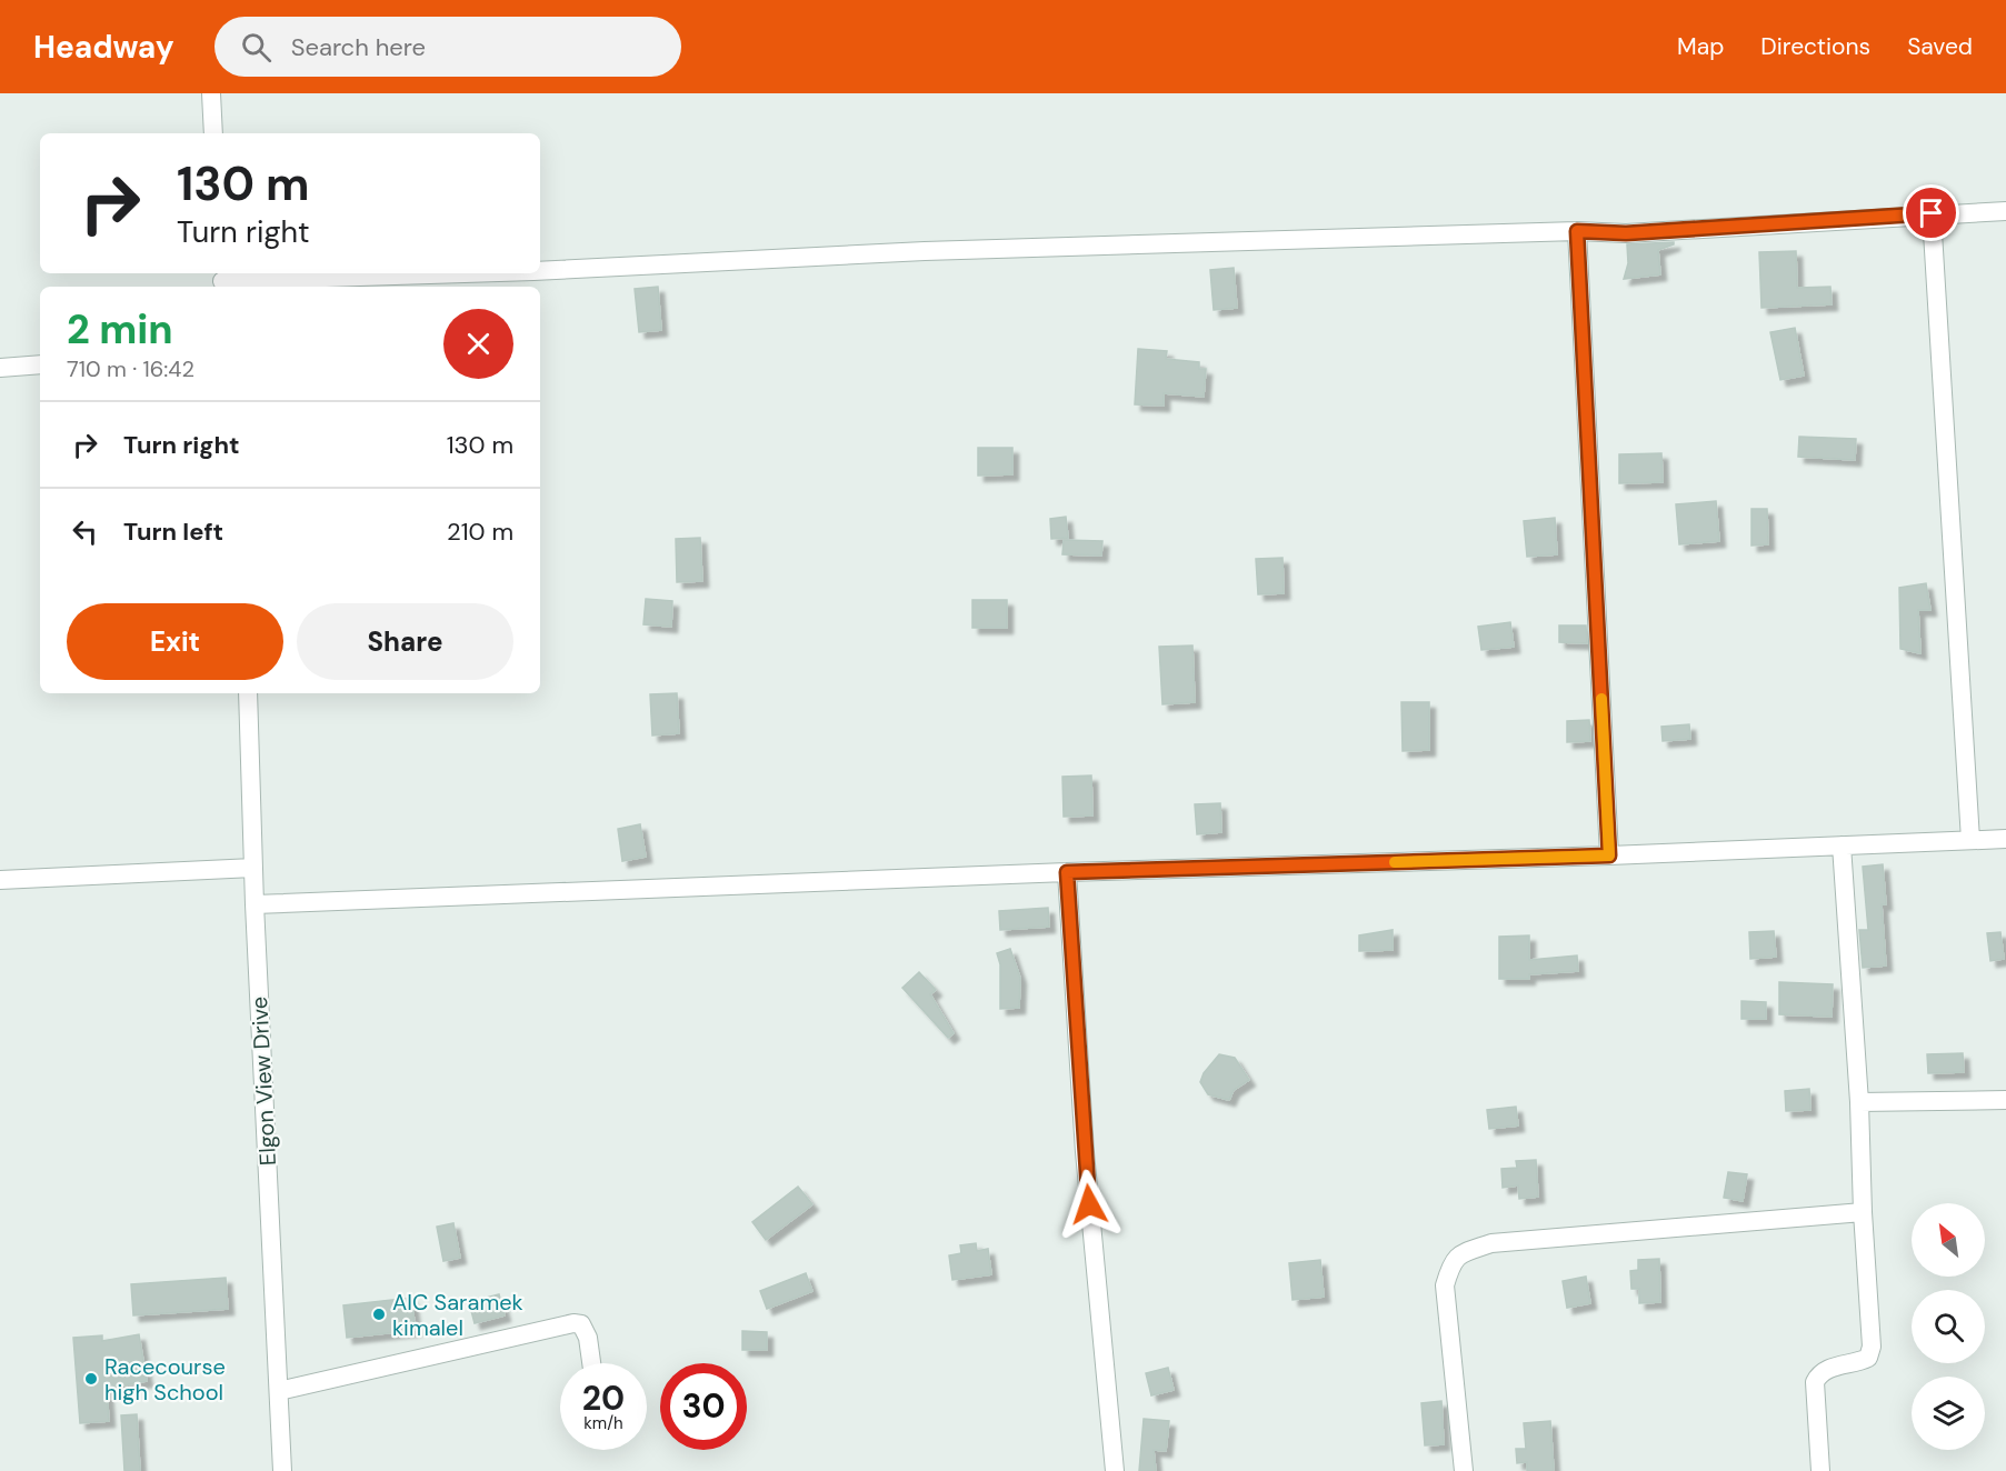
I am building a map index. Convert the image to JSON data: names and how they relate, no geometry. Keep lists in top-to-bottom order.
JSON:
{
  "streets": {
    "street": ["Elgon View Drive"]
  },
  "places": ["AIC Saramek kimalel", "Racecourse high School"],
  "north": "top left",
  "page": {
    "header": "Headway",
    "search": "Search here",
    "nav": ["Map", "Directions", "Saved"],
    "turn": ["130 m", "Turn right"],
    "heading": ["2 min", "710 m · 16:42"],
    "list": [
      {
        "name": "Turn right",
        "value": "130 m"
      },
      {
        "name": "Turn left",
        "value": "210 m"
      }
    ],
    "buttons": ["Exit", "Share"],
    "speed": "20 km/h",
    "limit": "30"
  }
}
